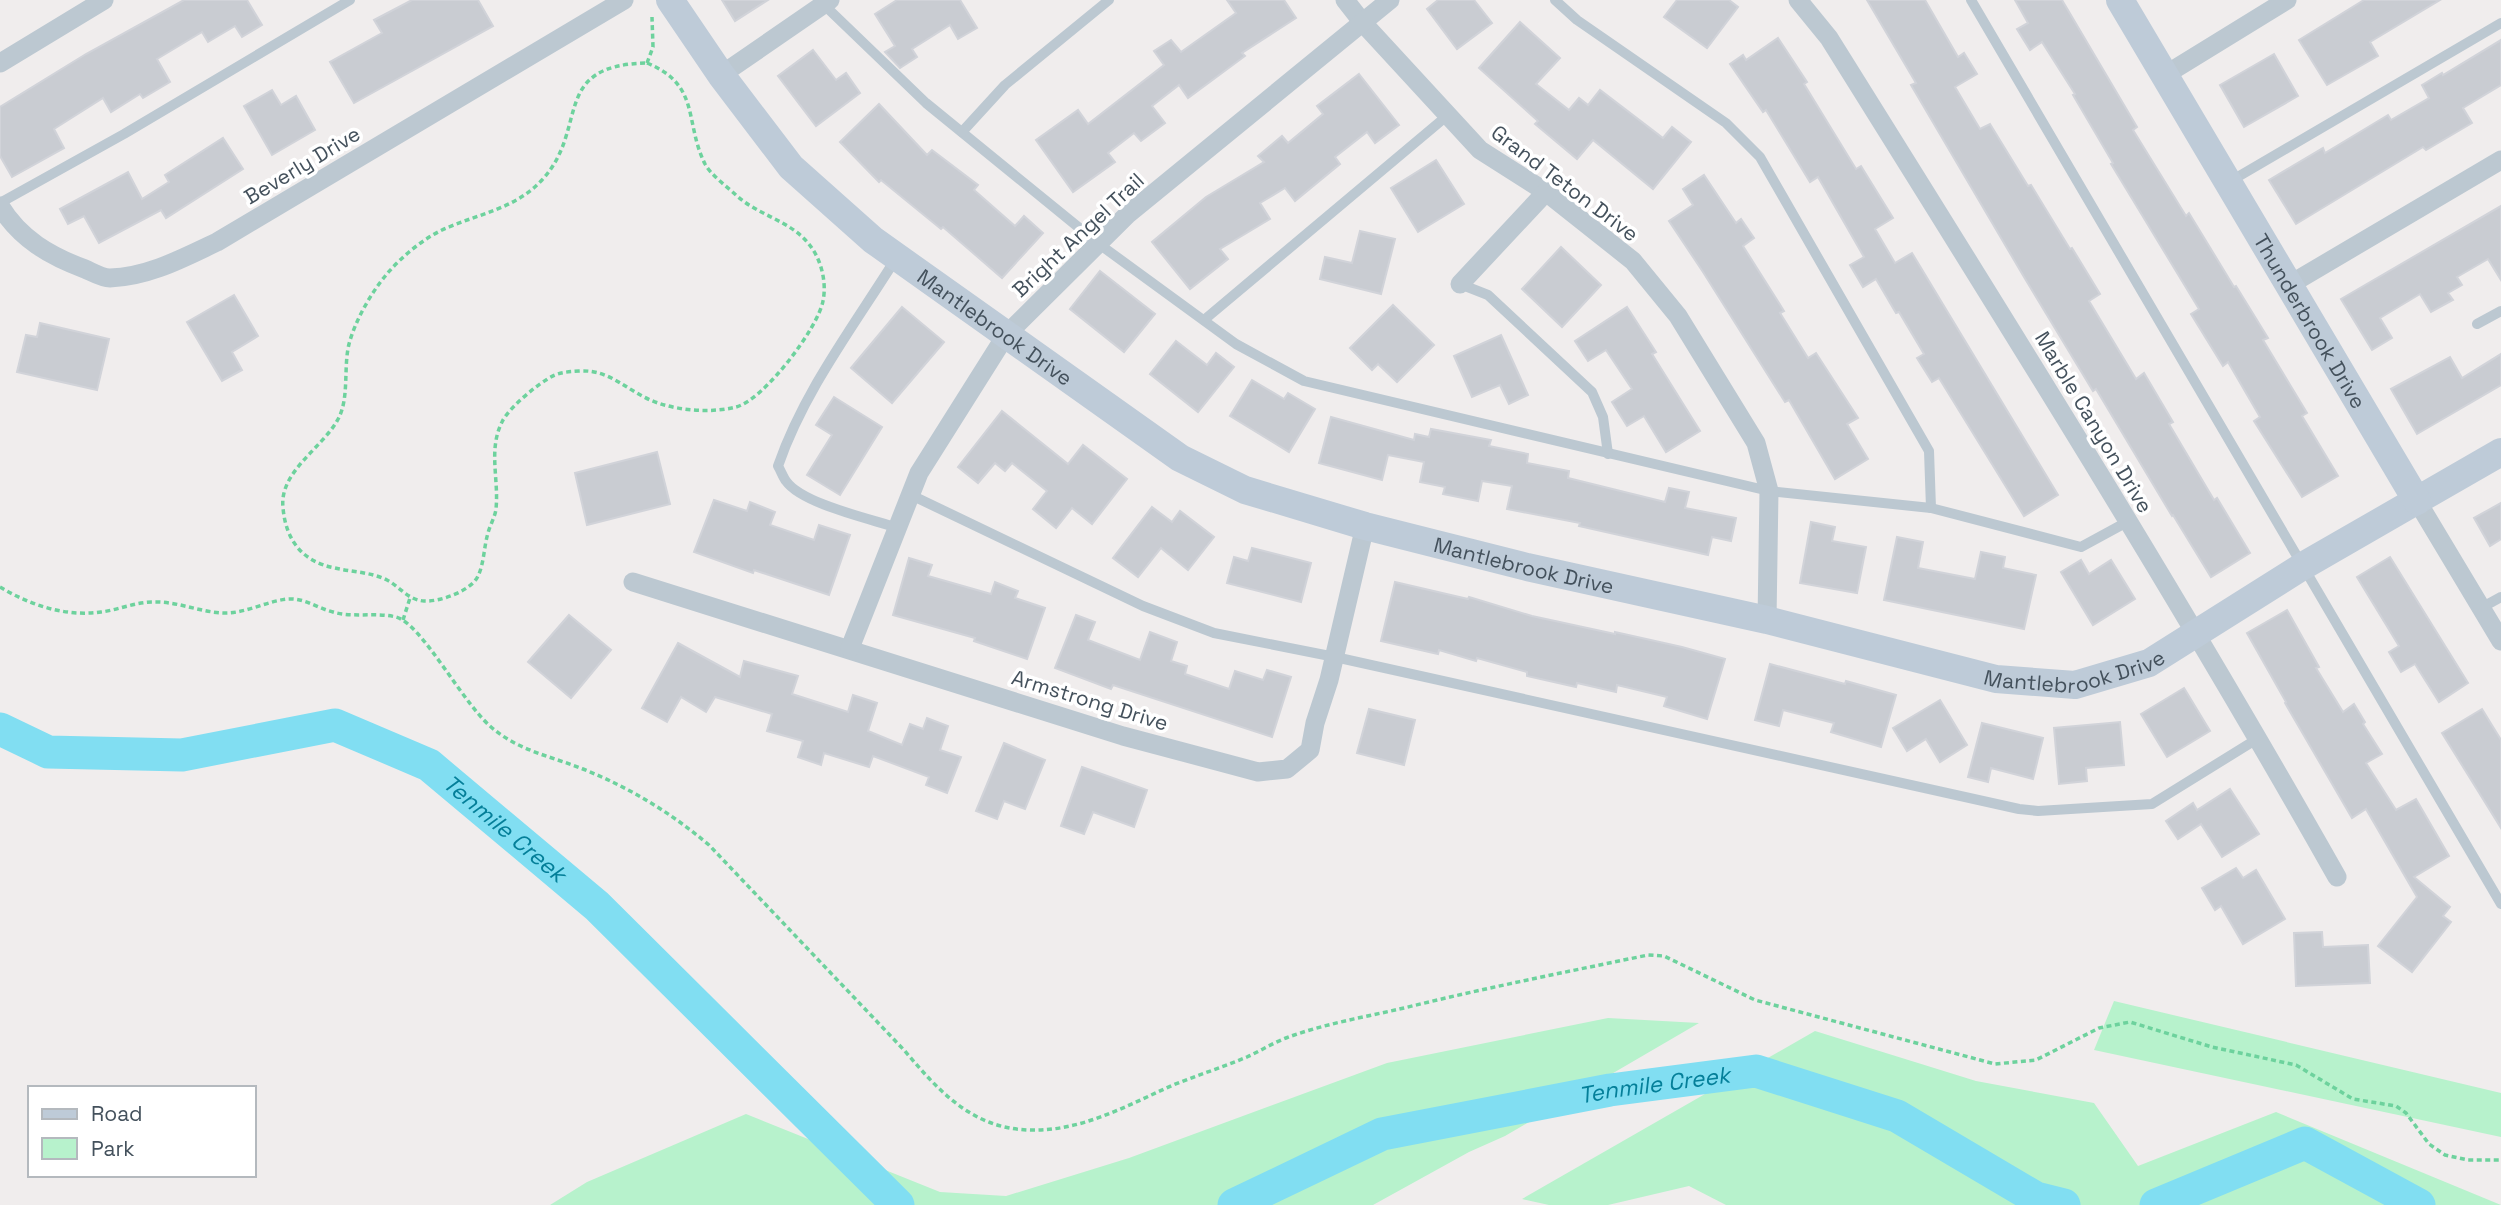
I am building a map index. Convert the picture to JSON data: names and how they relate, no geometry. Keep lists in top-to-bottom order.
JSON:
{
  "streets": {
    "street": [
      "Beverly Drive",
      "Grand Teton Drive",
      "Bright Angel Trail",
      "Thunderbrook Drive",
      "Mantlebrook Drive",
      "Marble Canyon Drive",
      "Armstrong Drive"
    ]
  },
  "crossings": [
    ["Grand Teton Drive", "Bright Angel Trail"],
    ["Grand Teton Drive", "Mantlebrook Drive"],
    ["Bright Angel Trail", "Mantlebrook Drive"],
    ["Bright Angel Trail", "Armstrong Drive"],
    ["Thunderbrook Drive", "Mantlebrook Drive"],
    ["Mantlebrook Drive", "Marble Canyon Drive"],
    ["Mantlebrook Drive", "Armstrong Drive"]
  ],
  "water": ["Tenmile Creek"],
  "legend": ["Road", "Park"]
}
